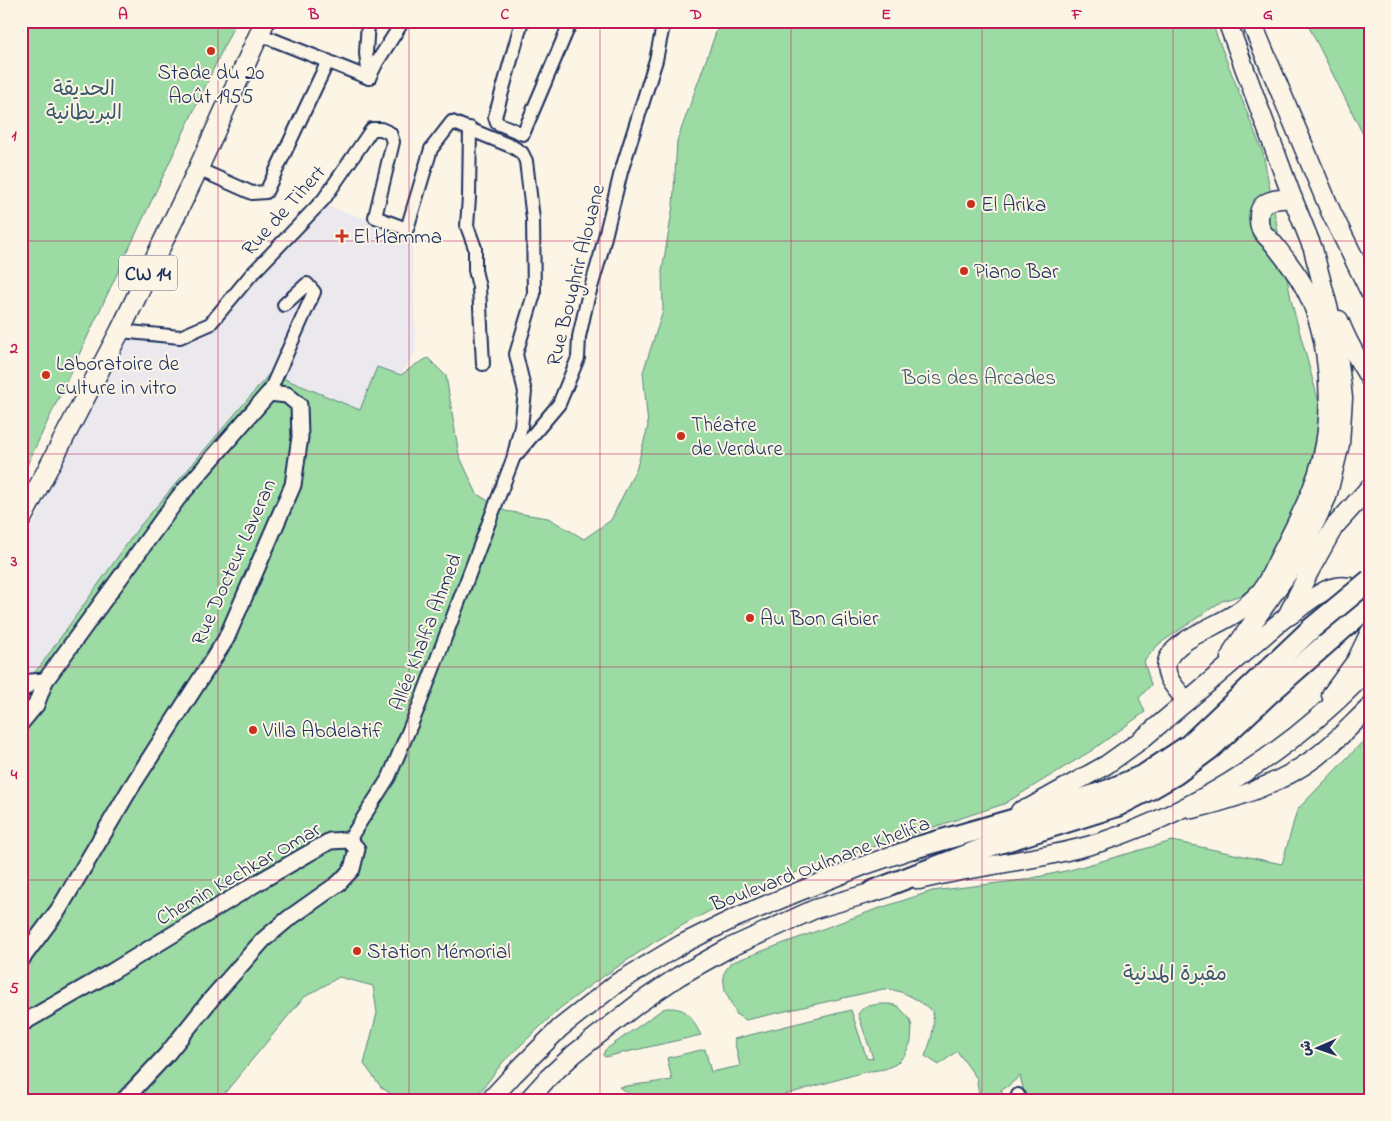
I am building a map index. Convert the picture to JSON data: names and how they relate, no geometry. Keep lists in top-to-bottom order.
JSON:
{
  "streets": {
    "main road": ["CW 14", "Boulevard Oulmane Khelifa"],
    "street": [
      "Rue de Tihert",
      "Rue Boughrir Alouane",
      "Rue Docteur Laveran",
      "Allée Khalfa Ahmed",
      "Chemin Kechkar Omar"
    ]
  },
  "crossings": [
    ["Rue de Tihert", "CW 14"],
    ["Rue de Tihert", "Rue Boughrir Alouane"],
    ["Rue de Tihert", "Allée Khalfa Ahmed"],
    ["Rue Boughrir Alouane", "Allée Khalfa Ahmed"],
    ["Allée Khalfa Ahmed", "Chemin Kechkar Omar"]
  ],
  "parks": ["الحديقة البريطانية", "Bois des Arcades", "مقبرة المدنية"],
  "places": {
    "other": [
      "Stade du 20 Août 1955",
      "El Arika",
      "Piano Bar",
      "Laboratoire de culture in vitro",
      "Théatre de Verdure",
      "Au Bon Gibier",
      "Villa Abdelatif",
      "Station Mémorial"
    ],
    "health": ["El Hamma"]
  },
  "north": "left",
  "grid": {
    "columns": [
      "A",
      "B",
      "C",
      "D",
      "E",
      "F",
      "G"
    ],
    "rows": [
      "1",
      "2",
      "3",
      "4",
      "5"
    ]
  }
}
